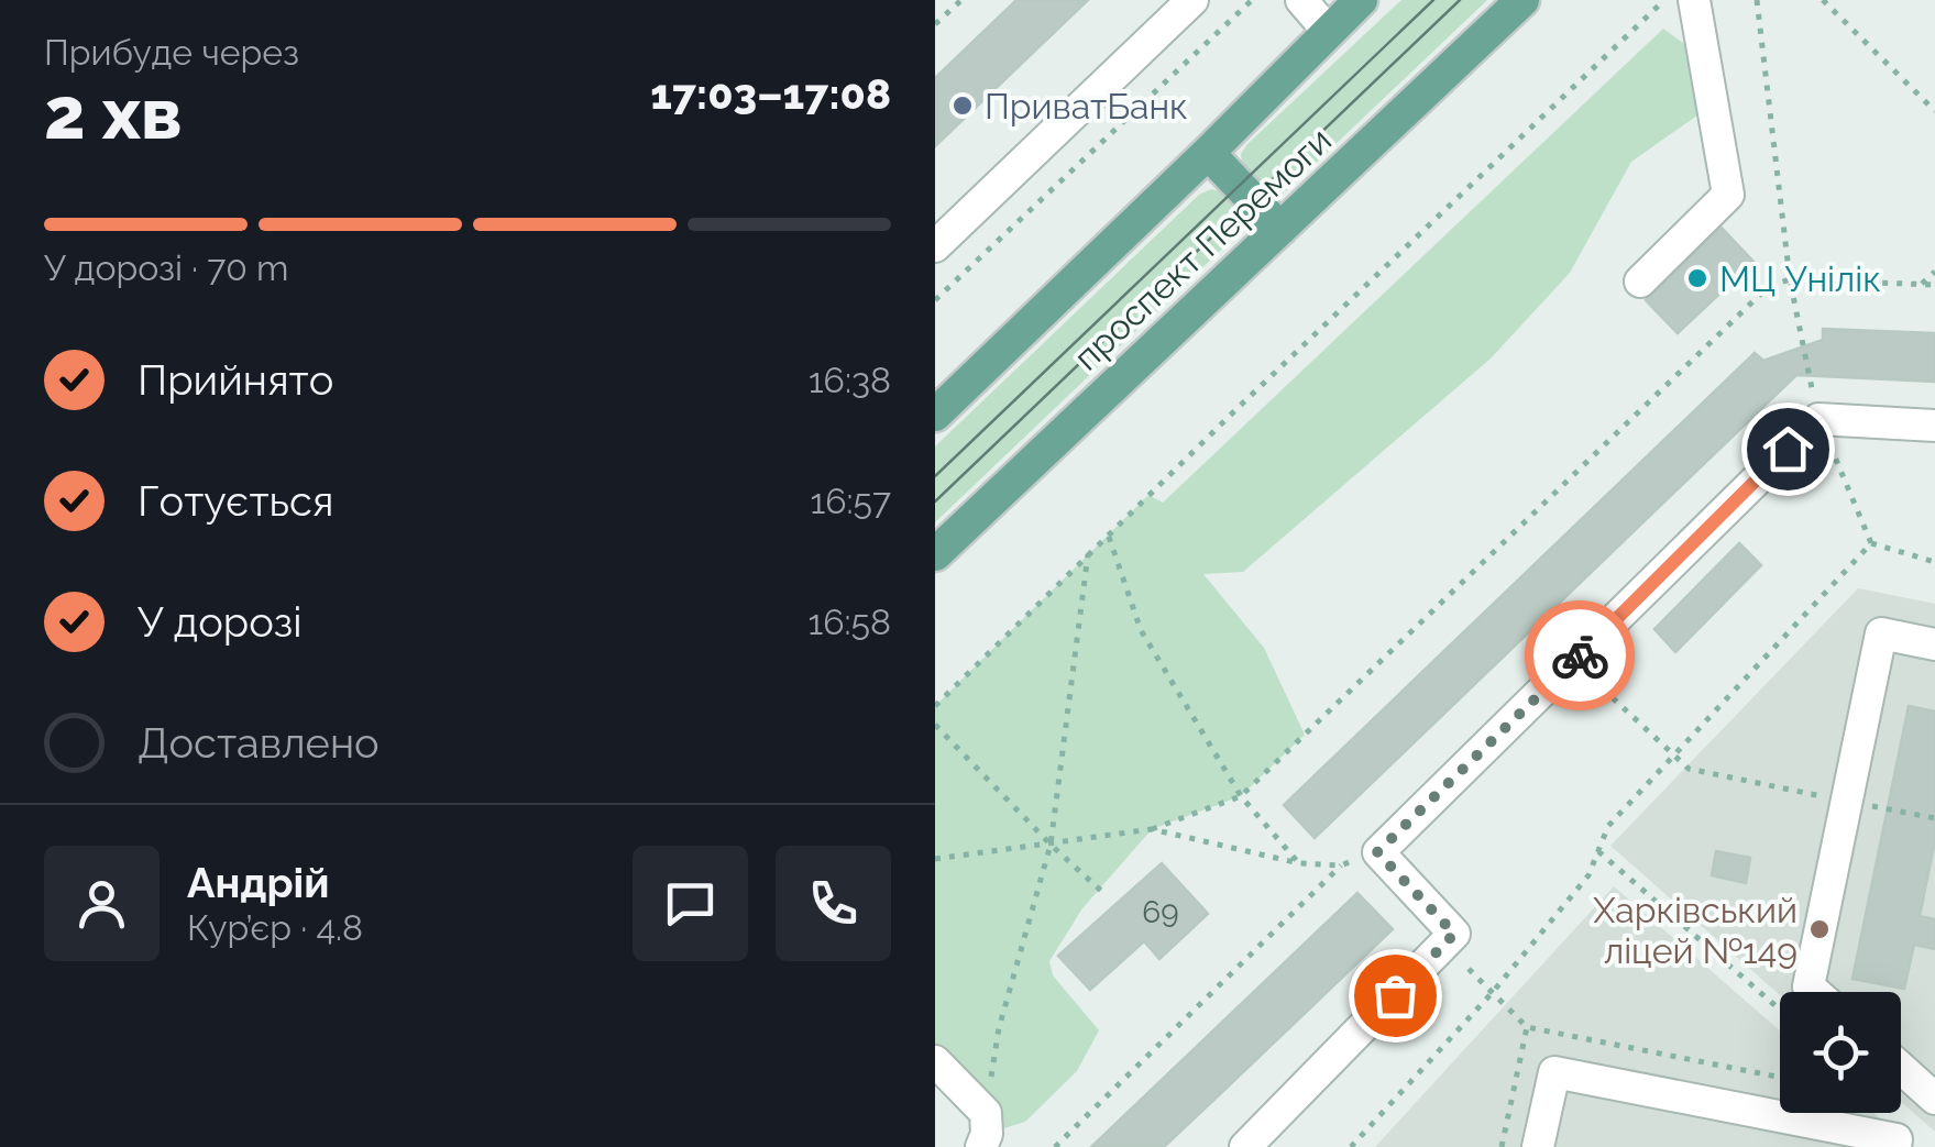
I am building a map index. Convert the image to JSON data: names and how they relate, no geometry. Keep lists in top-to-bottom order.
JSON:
{
  "streets": {
    "main road": ["проспект Перемоги"]
  },
  "places": ["ПриватБанк", "МЦ Унілік", "Харківський ліцей №149"],
  "house_numbers": ["69"],
  "page": {
    "heading": ["2 хв", "Прибуде через", "17:03–17:08"],
    "panel": ["Андрій", "Кур’єр · 4.8"],
    "bar": "У дорозі · 70 m",
    "list": [
      ["Прийнято", "16:38"],
      ["Готується", "16:57"],
      ["У дорозі", "16:58"],
      "Доставлено"
    ]
  }
}
